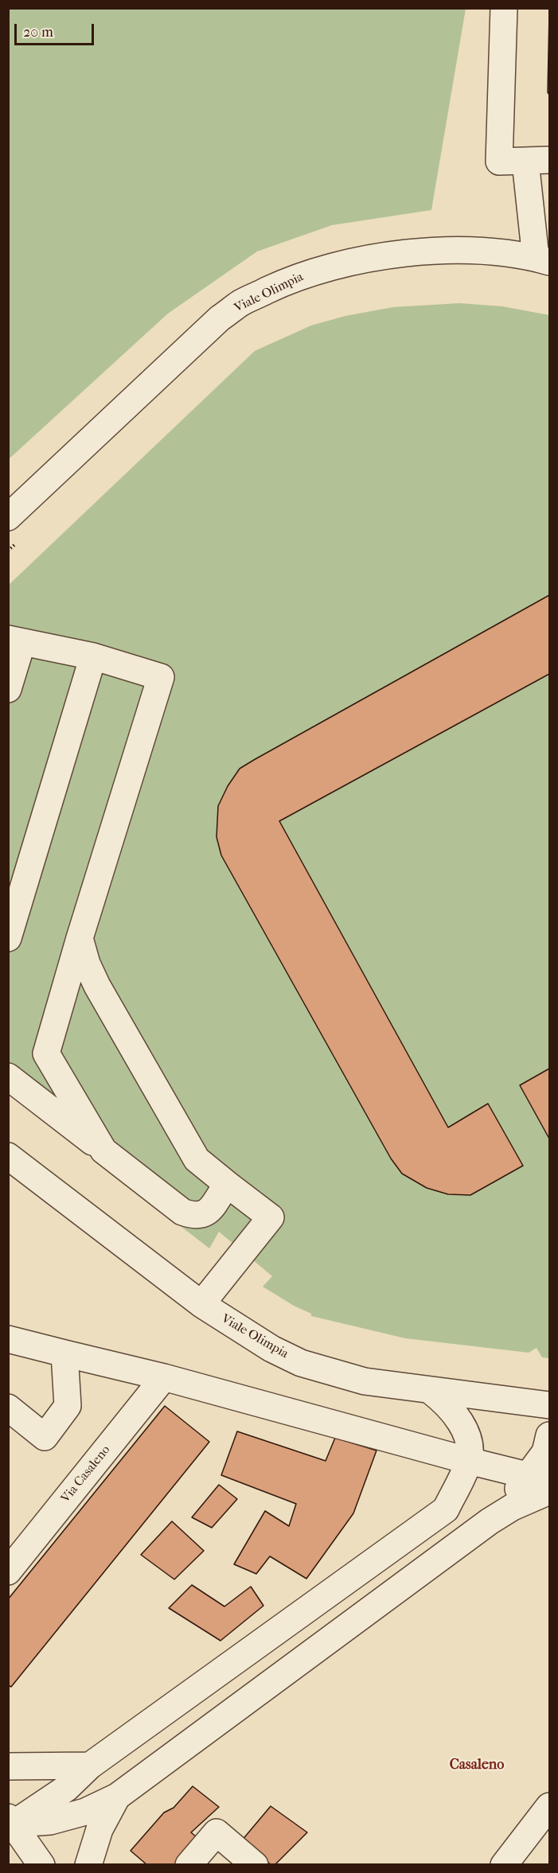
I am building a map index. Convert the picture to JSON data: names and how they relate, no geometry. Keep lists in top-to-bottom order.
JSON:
{
  "streets": {
    "street": ["Viale Olimpia", "Via Casaleno"]
  },
  "districts": ["Casaleno"],
  "scale_bar": "20 m"
}
